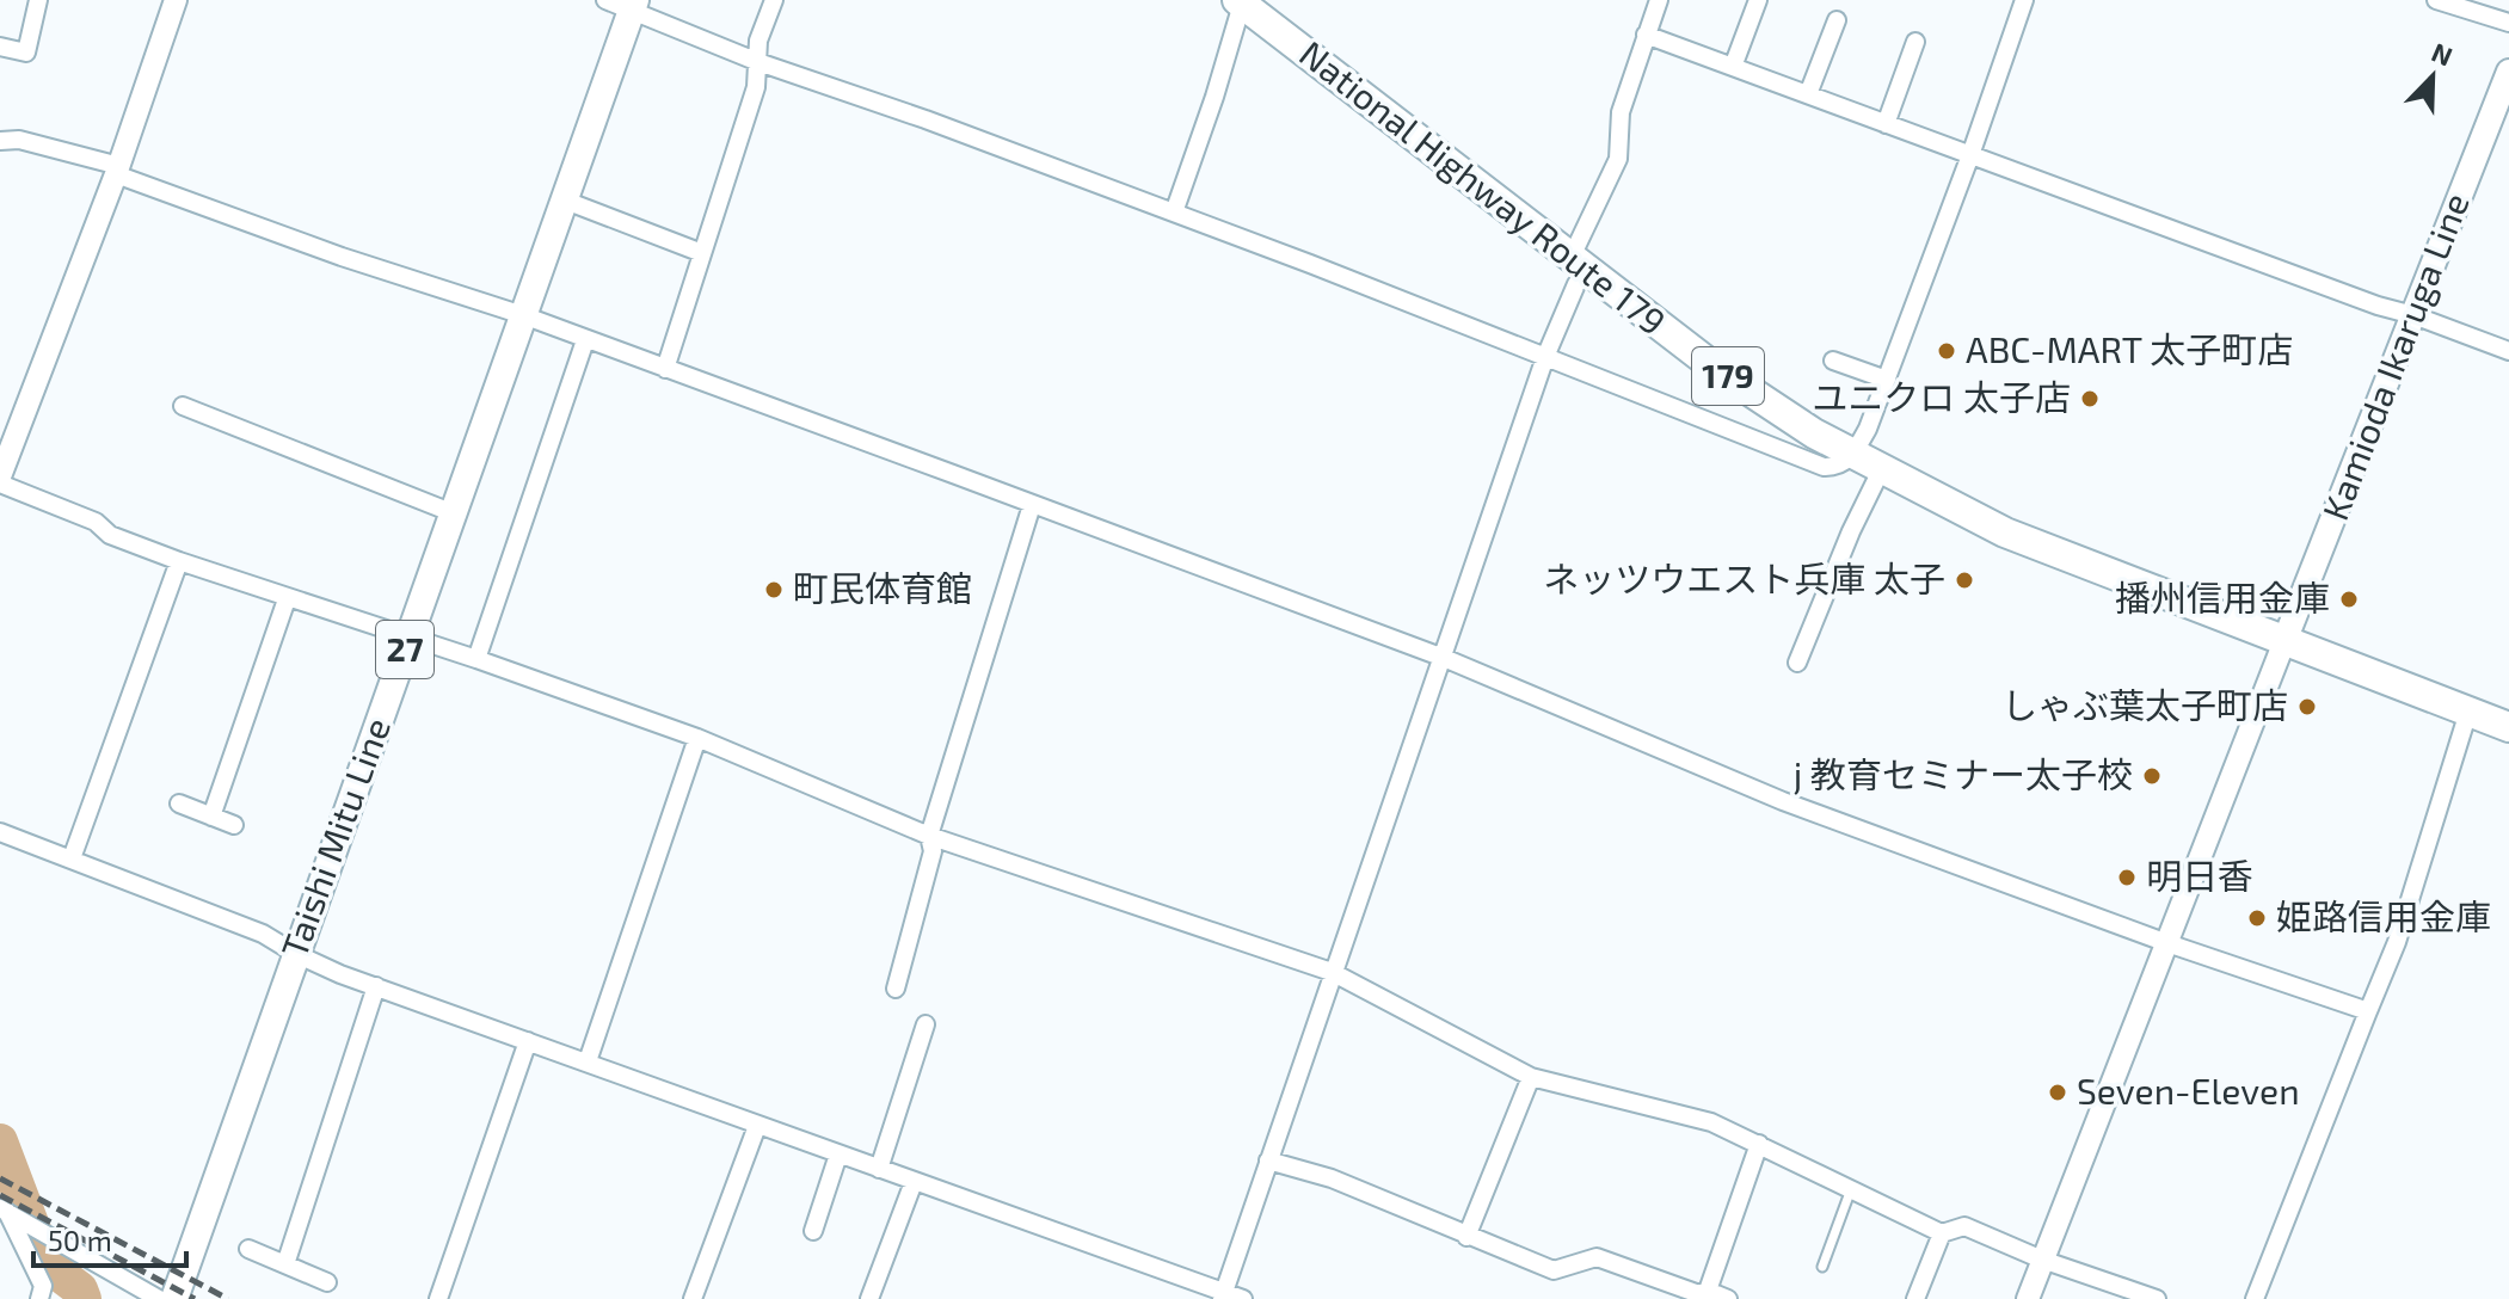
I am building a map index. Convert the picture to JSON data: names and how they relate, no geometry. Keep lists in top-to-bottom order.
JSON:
{
  "streets": {
    "highway": ["National Highway Route 179", "179"],
    "main road": ["Kamioda Ikaruga Line", "27", "Taishi Mitu Line"]
  },
  "crossings": [
    ["National Highway Route 179", "Kamioda Ikaruga Line"]
  ],
  "places": [
    "ABC-MART 太子町店",
    "ユニクロ 太子店",
    "ネッツウエスト兵庫 太子",
    "町民体育館",
    "播州信用金庫",
    "しゃぶ葉太子町店",
    "j 教育セミナー太子校",
    "明日香",
    "姫路信用金庫",
    "Seven-Eleven"
  ],
  "scale_bar": "50 m",
  "north": "top right"
}
